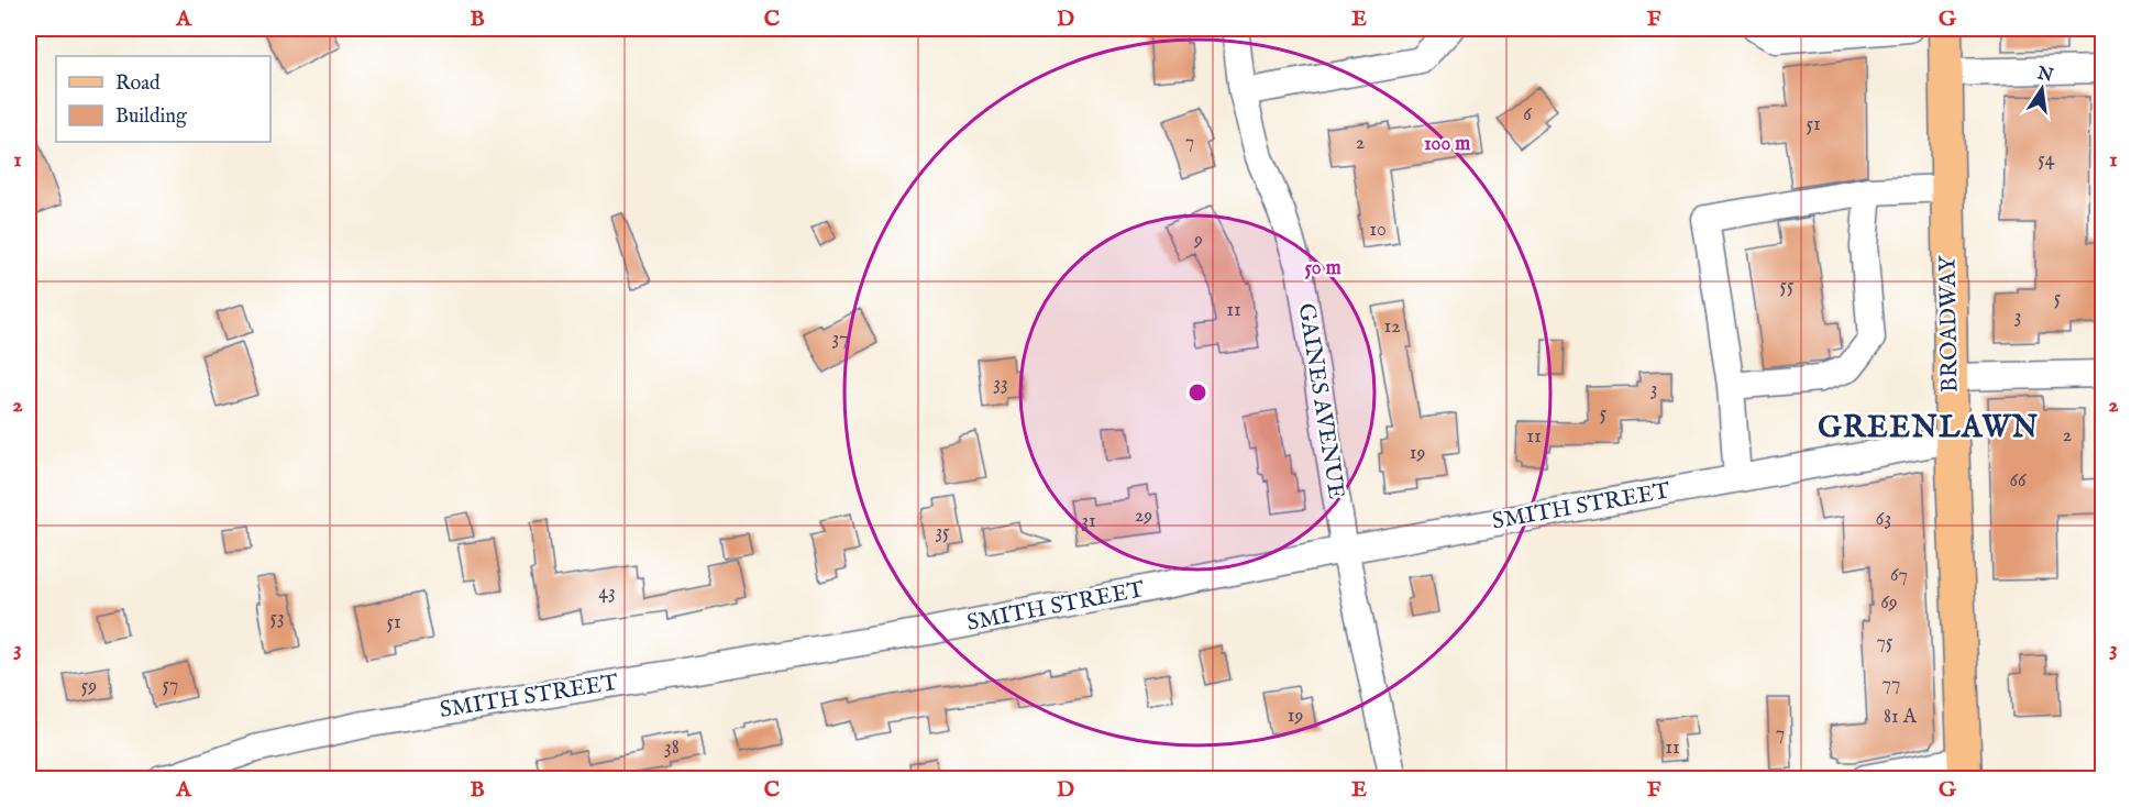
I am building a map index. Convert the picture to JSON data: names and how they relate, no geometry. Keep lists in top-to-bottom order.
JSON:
{
  "streets": {
    "main road": ["BROADWAY"],
    "street": ["GAINES AVENUE", "SMITH STREET"]
  },
  "crossings": [
    ["BROADWAY", "SMITH STREET"],
    ["GAINES AVENUE", "SMITH STREET"]
  ],
  "districts": ["GREENLAWN"],
  "house_numbers": [
    "6",
    "51",
    "7",
    "2",
    "54",
    "10",
    "9",
    "55",
    "5",
    "11",
    "3",
    "12",
    "37",
    "33",
    "3",
    "5",
    "2",
    "11",
    "19",
    "66",
    "29",
    "63",
    "31",
    "35",
    "67",
    "43",
    "69",
    "53",
    "51",
    "75",
    "77",
    "57",
    "59",
    "19",
    "81 A",
    "7",
    "38",
    "11"
  ],
  "legend": ["Road", "Building"],
  "north": "top",
  "grid": {
    "columns": [
      "A",
      "B",
      "C",
      "D",
      "E",
      "F",
      "G"
    ],
    "rows": ["1", "2", "3"]
  },
  "rings": ["100 m", "50 m"]
}
